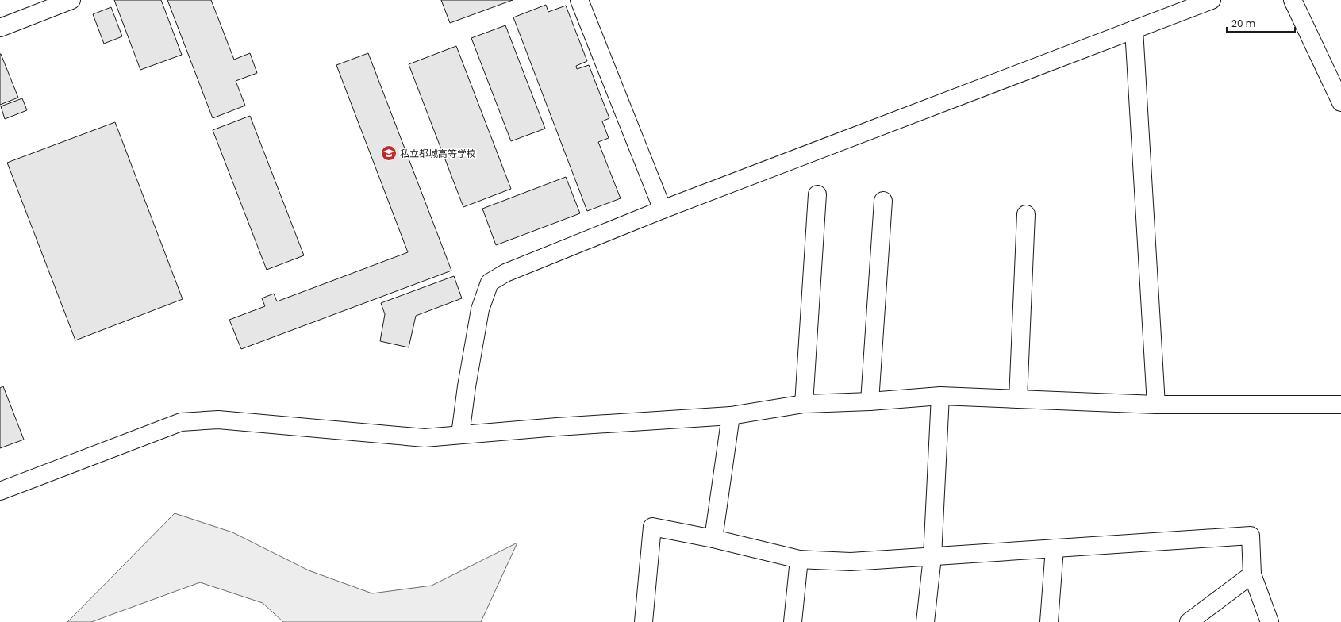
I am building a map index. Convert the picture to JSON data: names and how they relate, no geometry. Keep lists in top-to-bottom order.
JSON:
{
  "places": {
    "school or university": ["私立都城高等学校"]
  },
  "scale_bar": "20 m"
}
